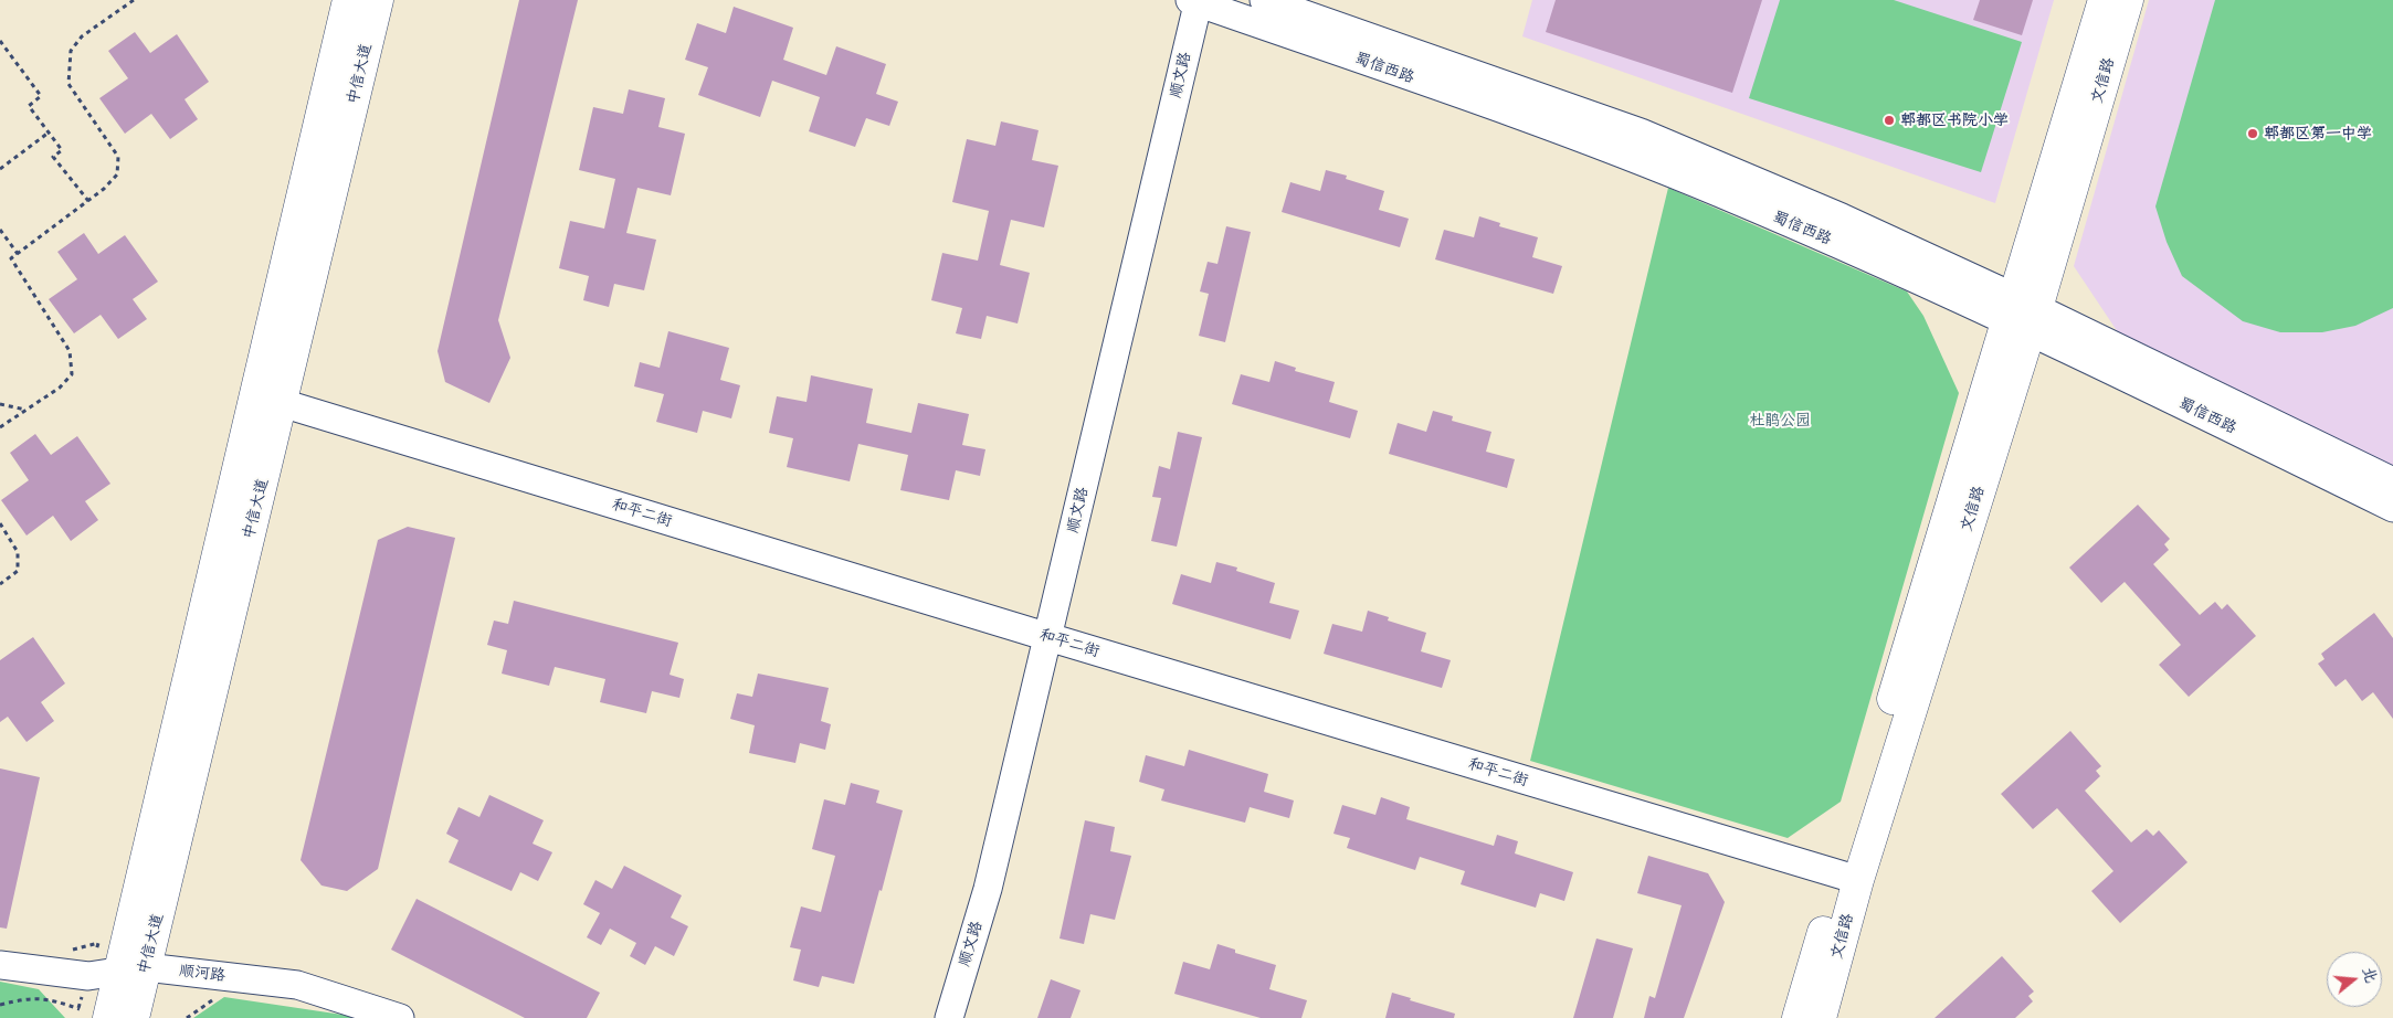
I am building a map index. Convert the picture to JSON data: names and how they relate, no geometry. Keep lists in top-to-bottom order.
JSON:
{
  "streets": {
    "main road": ["中信大道", "文信路"],
    "street": [
      "蜀信西路",
      "顺文路",
      "和平二街",
      "顺河路"
    ]
  },
  "crossings": [
    ["蜀信西路", "顺文路"],
    ["蜀信西路", "文信路"],
    ["中信大道", "和平二街"],
    ["中信大道", "顺河路"],
    ["顺文路", "和平二街"],
    ["文信路", "和平二街"]
  ],
  "parks": ["杜鹃公园"],
  "places": ["郫都区书院小学", "郫都区第一中学"],
  "north": "right"
}
